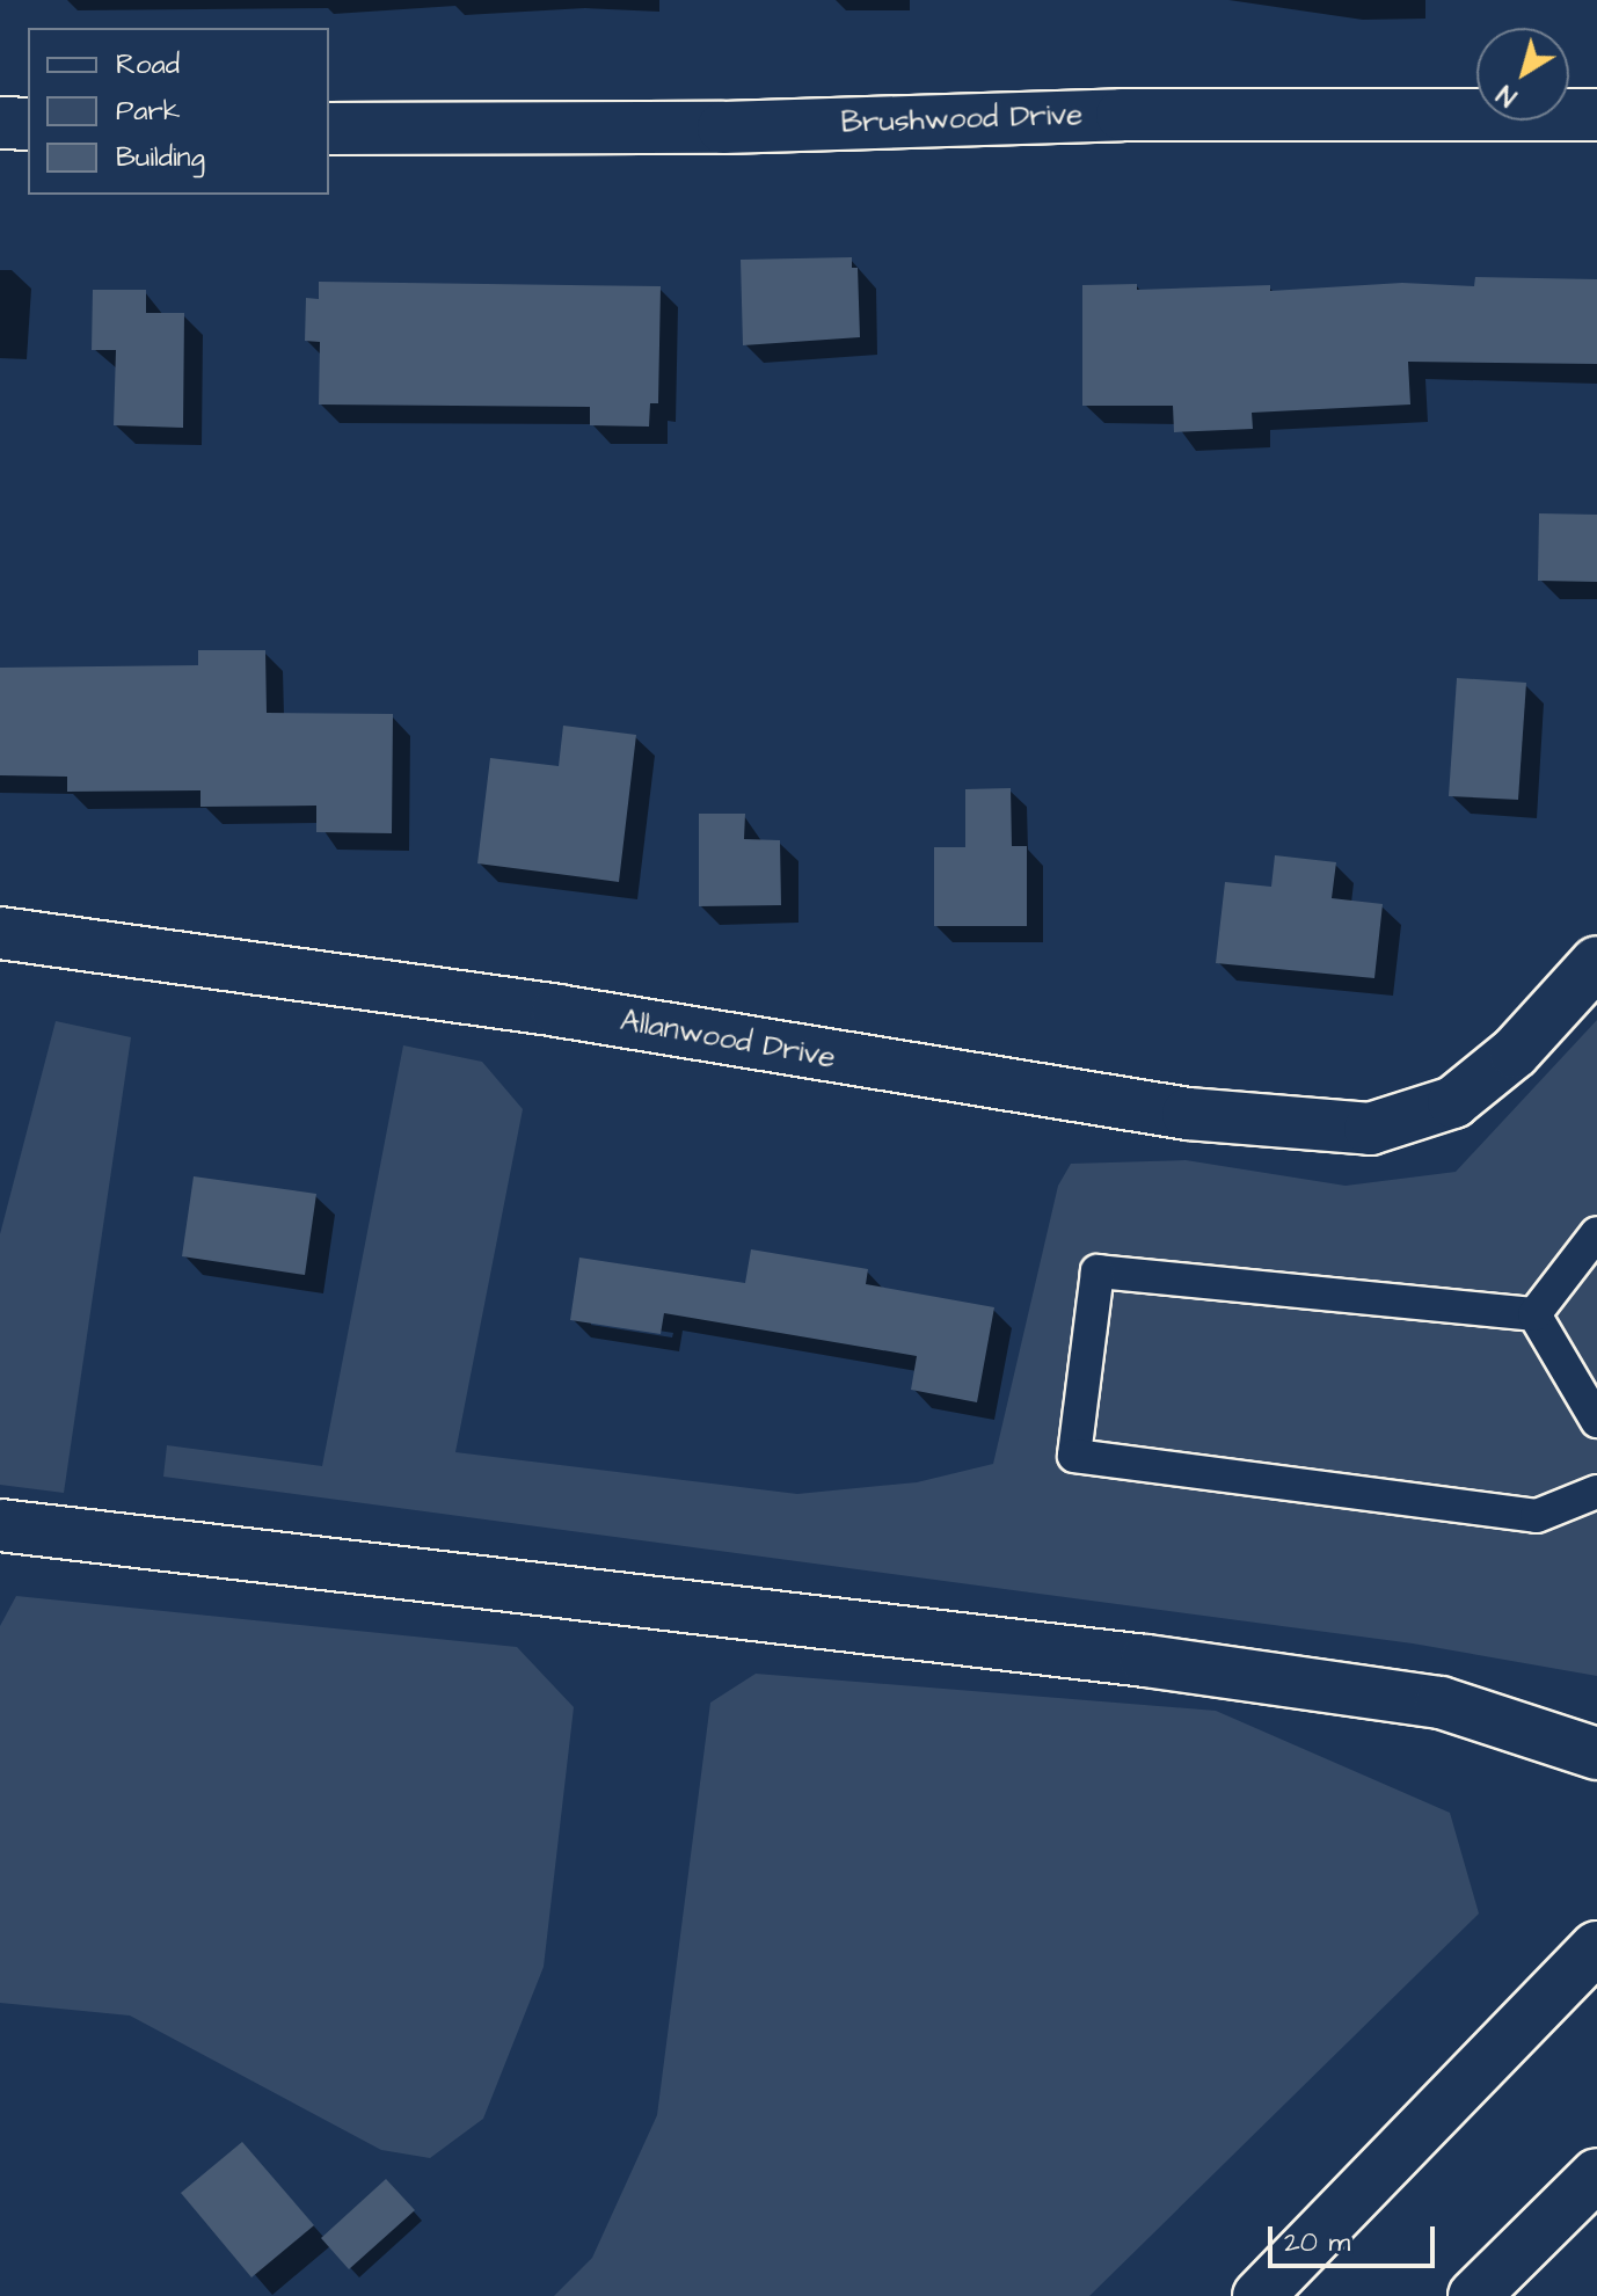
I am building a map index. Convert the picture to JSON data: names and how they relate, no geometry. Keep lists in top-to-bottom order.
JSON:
{
  "streets": {
    "main road": ["Brushwood Drive", "Allanwood Drive"]
  },
  "legend": ["Road", "Park", "Building"],
  "scale_bar": "20 m",
  "north": "bottom left"
}
